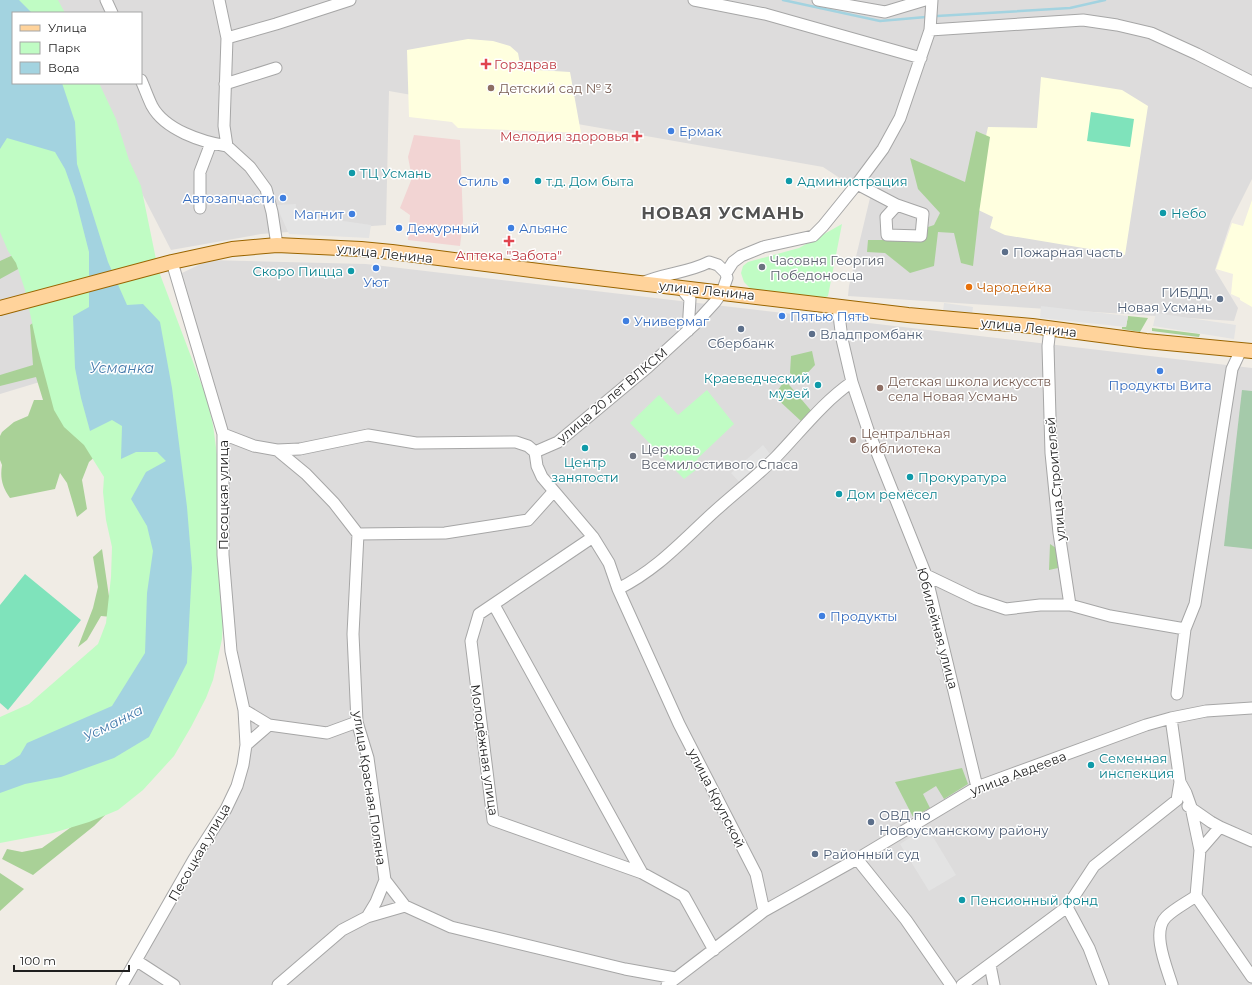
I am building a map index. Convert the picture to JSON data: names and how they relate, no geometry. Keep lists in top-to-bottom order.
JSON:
{
  "streets": {
    "main road": ["улица Ленина"],
    "street": [
      "улица 20 лет ВЛКСМ",
      "улица Строителей",
      "Песоцкая улица",
      "Юбилейная улица",
      "Молодёжная улица",
      "улица Авдеева",
      "улица Красная Поляна",
      "улица Крупской"
    ]
  },
  "crossings": [
    ["улица Ленина", "улица 20 лет ВЛКСМ"],
    ["улица Ленина", "улица Строителей"],
    ["улица Ленина", "Песоцкая улица"],
    ["улица 20 лет ВЛКСМ", "улица Крупской"],
    ["Юбилейная улица", "улица Авдеева"],
    ["Молодёжная улица", "улица Крупской"]
  ],
  "districts": ["НОВАЯ УСМАНЬ"],
  "water": ["Усманка"],
  "places": {
    "health": ["Горздрав", "Мелодия здоровья", "Аптека \"Забота\""],
    "other": [
      "Детский сад № 3",
      "Ермак",
      "ТЦ Усмань",
      "Стиль",
      "т.д. Дом быта",
      "Администрация",
      "Автозапчасти",
      "Небо",
      "Магнит",
      "Дежурный",
      "Альянс",
      "Пожарная часть",
      "Часовня Георгия Победоносца",
      "Уют",
      "Скоро Пицца",
      "Чародейка",
      "ГИБДД, Новая Усмань",
      "Пятью Пять",
      "Универмаг",
      "Сбербанк",
      "Владпромбанк",
      "Продукты Вита",
      "Краеведческий музей",
      "Детская школа искусств села Новая Усмань",
      "Центральная библиотека",
      "Центр занятости",
      "Церковь Всемилостивого Спаса",
      "Прокуратура",
      "Дом ремёсел",
      "Продукты",
      "Семенная инспекция",
      "ОВД по Новоусманскому району",
      "Районный суд",
      "Пенсионный фонд"
    ]
  },
  "legend": ["Улица", "Парк", "Вода"],
  "scale_bar": "100 m"
}
